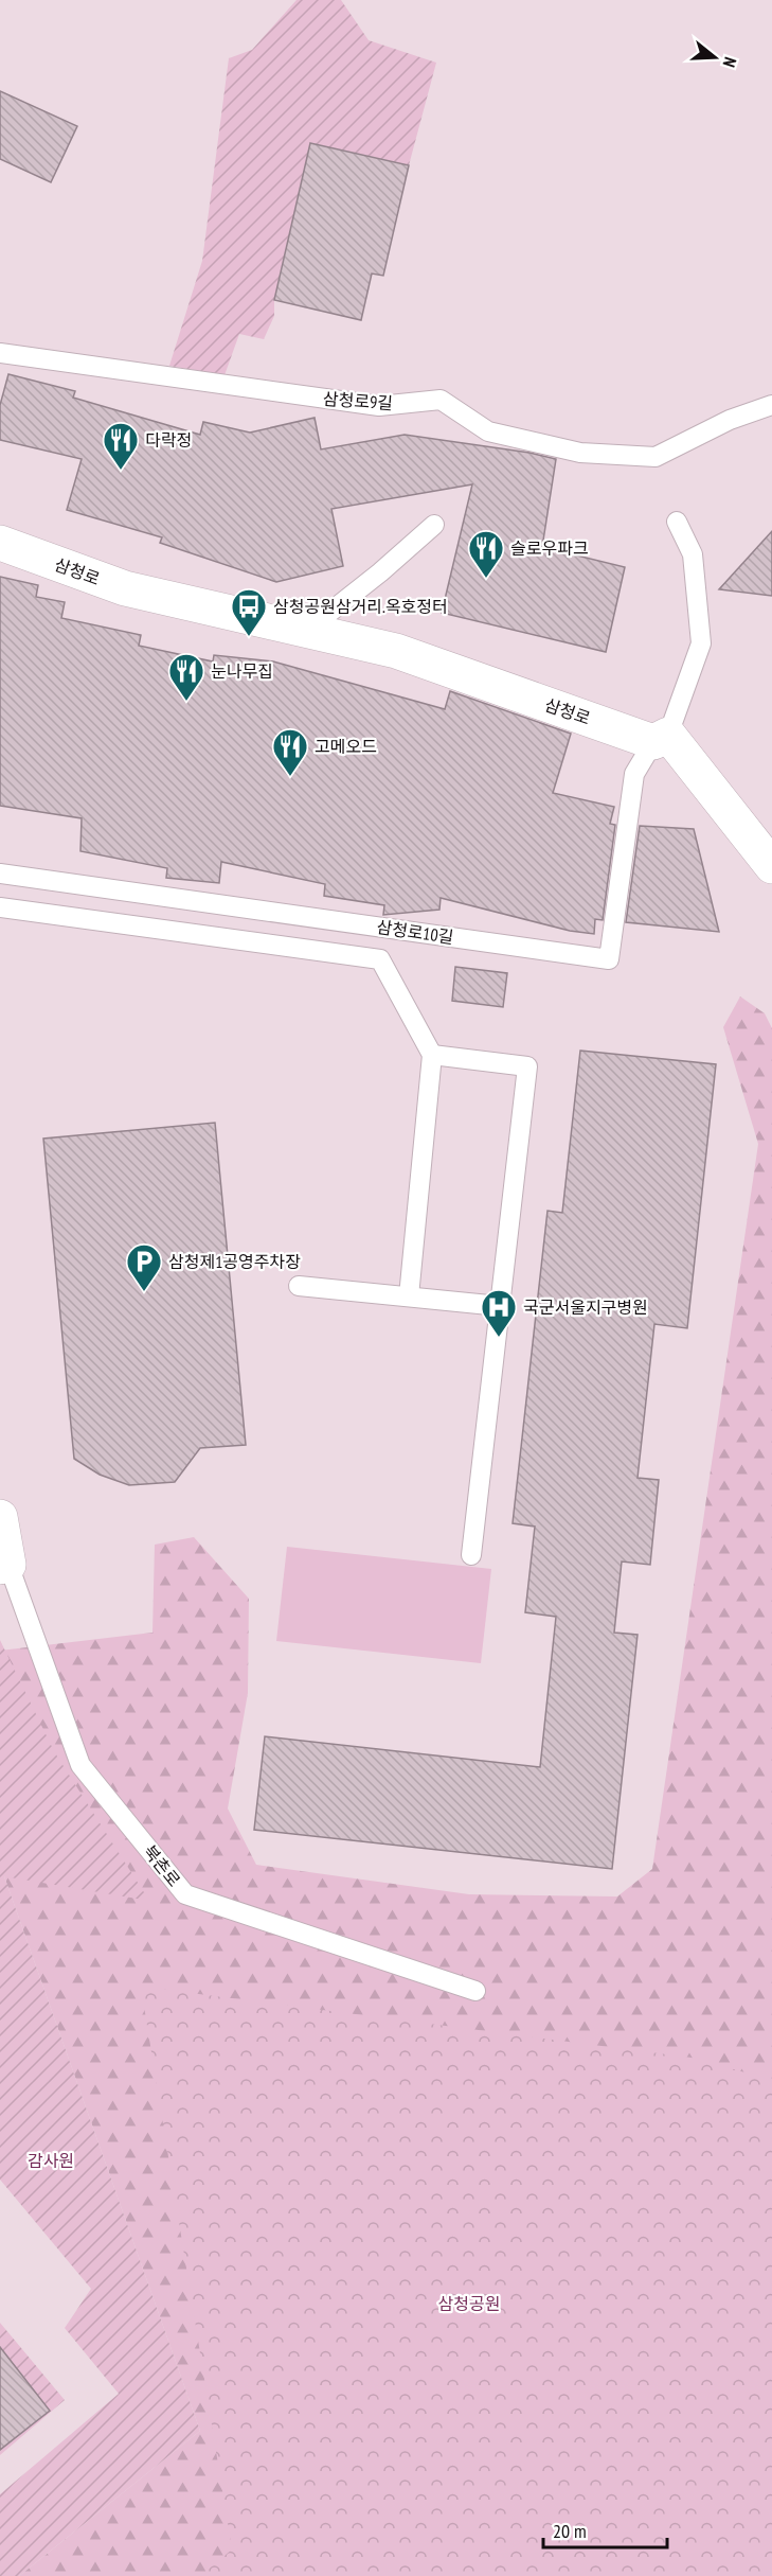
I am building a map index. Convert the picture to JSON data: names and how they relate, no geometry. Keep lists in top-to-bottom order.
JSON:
{
  "streets": {
    "street": ["삼청로", "북촌로"],
    "lane": ["삼청로9길", "삼청로10길"]
  },
  "crossings": [
    ["삼청로", "삼청로10길"]
  ],
  "parks": ["감사원", "삼청공원"],
  "places": {
    "restaurant": [
      "다락정",
      "슬로우파크",
      "눈나무집",
      "고메오드"
    ],
    "bus stop": ["삼청공원삼거리.옥호정터"],
    "parking": ["삼청제1공영주차장"],
    "hospital": ["국군서울지구병원"]
  },
  "scale_bar": "20 m",
  "north": "right"
}
